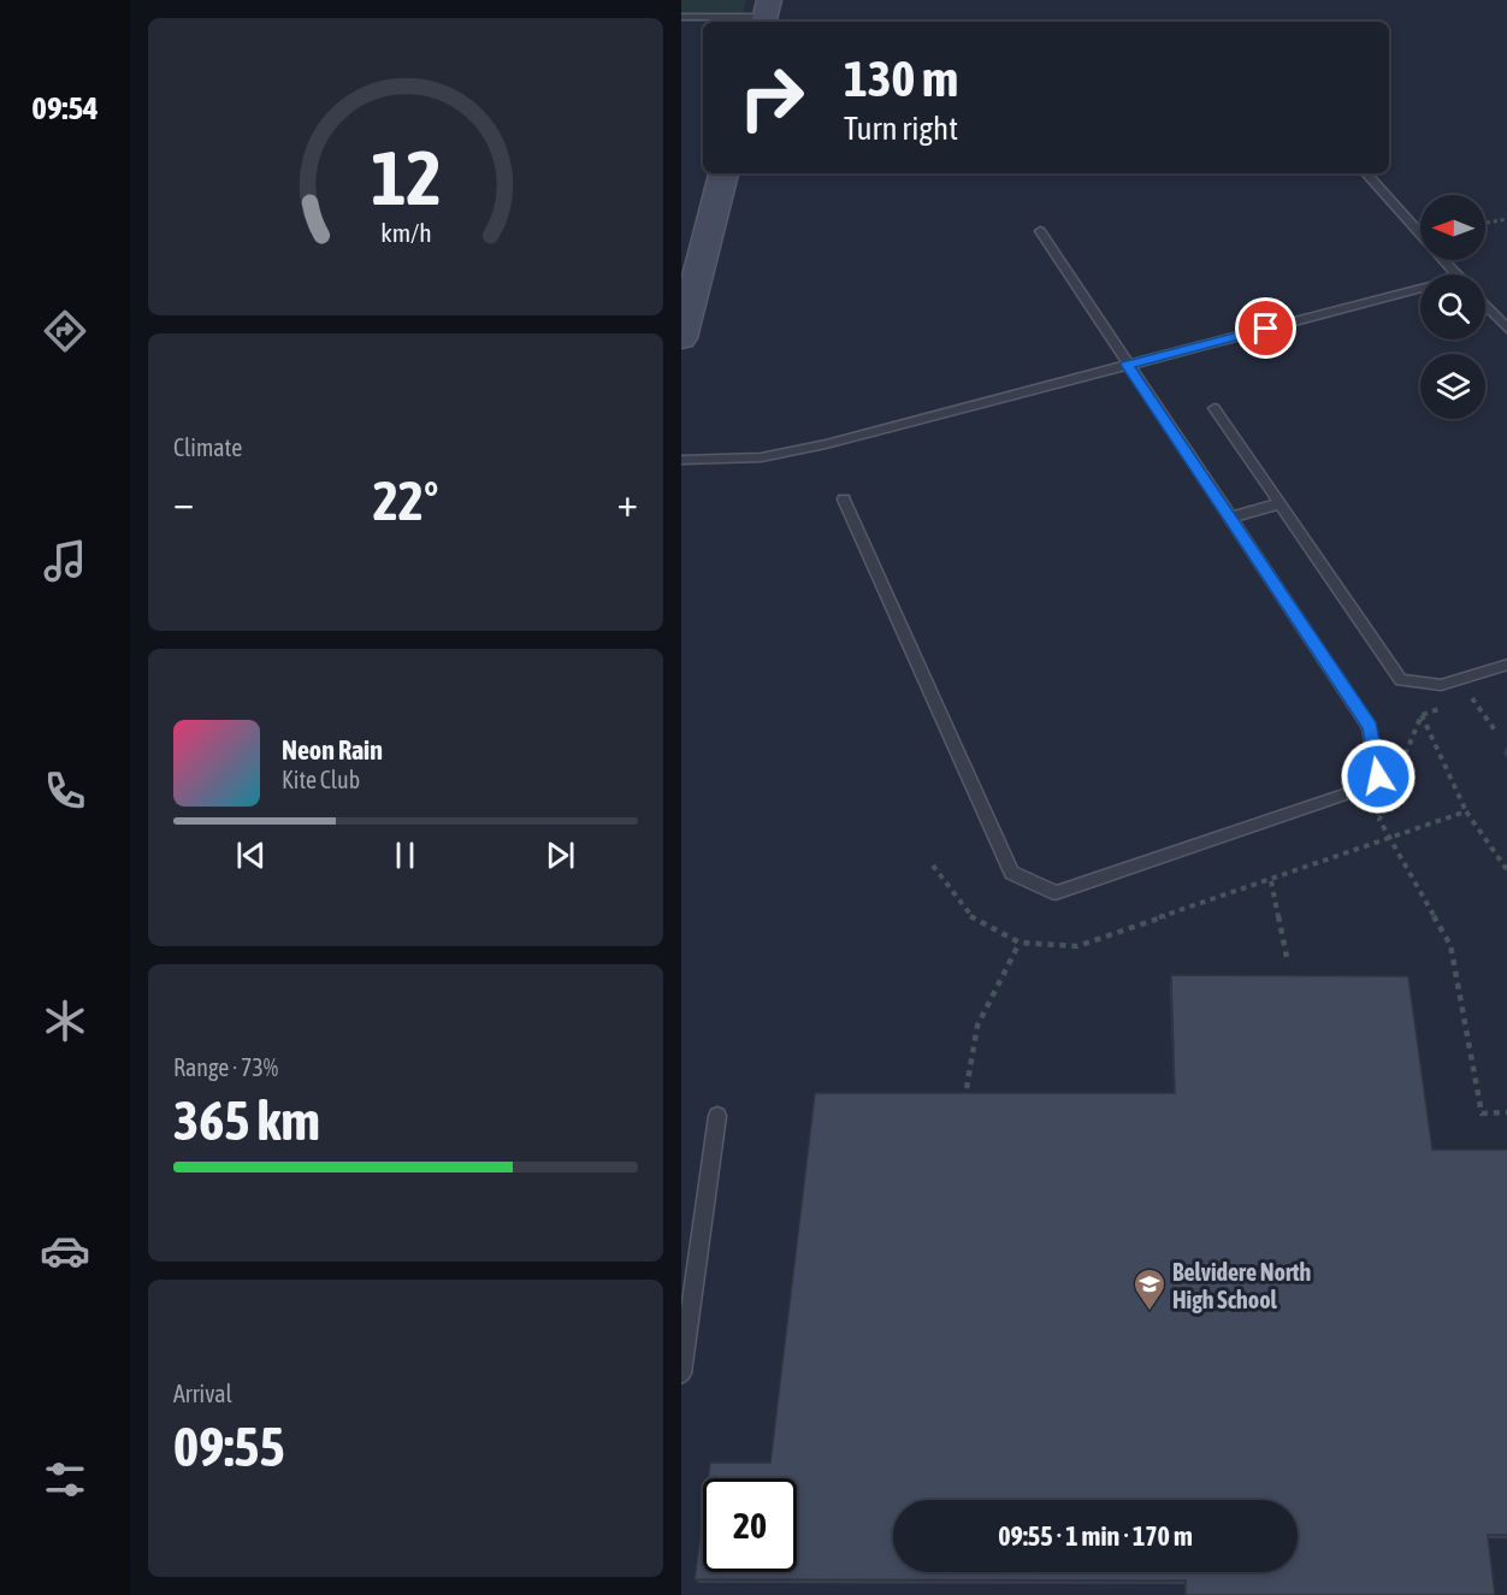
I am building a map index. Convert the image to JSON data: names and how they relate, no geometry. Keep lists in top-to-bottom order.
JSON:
{
  "places": {
    "school or university": ["Belvidere North High School"]
  },
  "north": "left",
  "page": {
    "tabs": "09:54",
    "turn": ["130 m", "Turn right"],
    "tile": [
      "Climate",
      ["Range · 73%", "365 km"],
      ["Arrival", "09:55"]
    ],
    "heat": ["−", "22°", "+"],
    "song": ["Neon Rain", "Kite Club"],
    "limit": "20",
    "trip": "09:55 · 1 min · 170 m",
    "gauge": ["12", "km/h"]
  }
}
